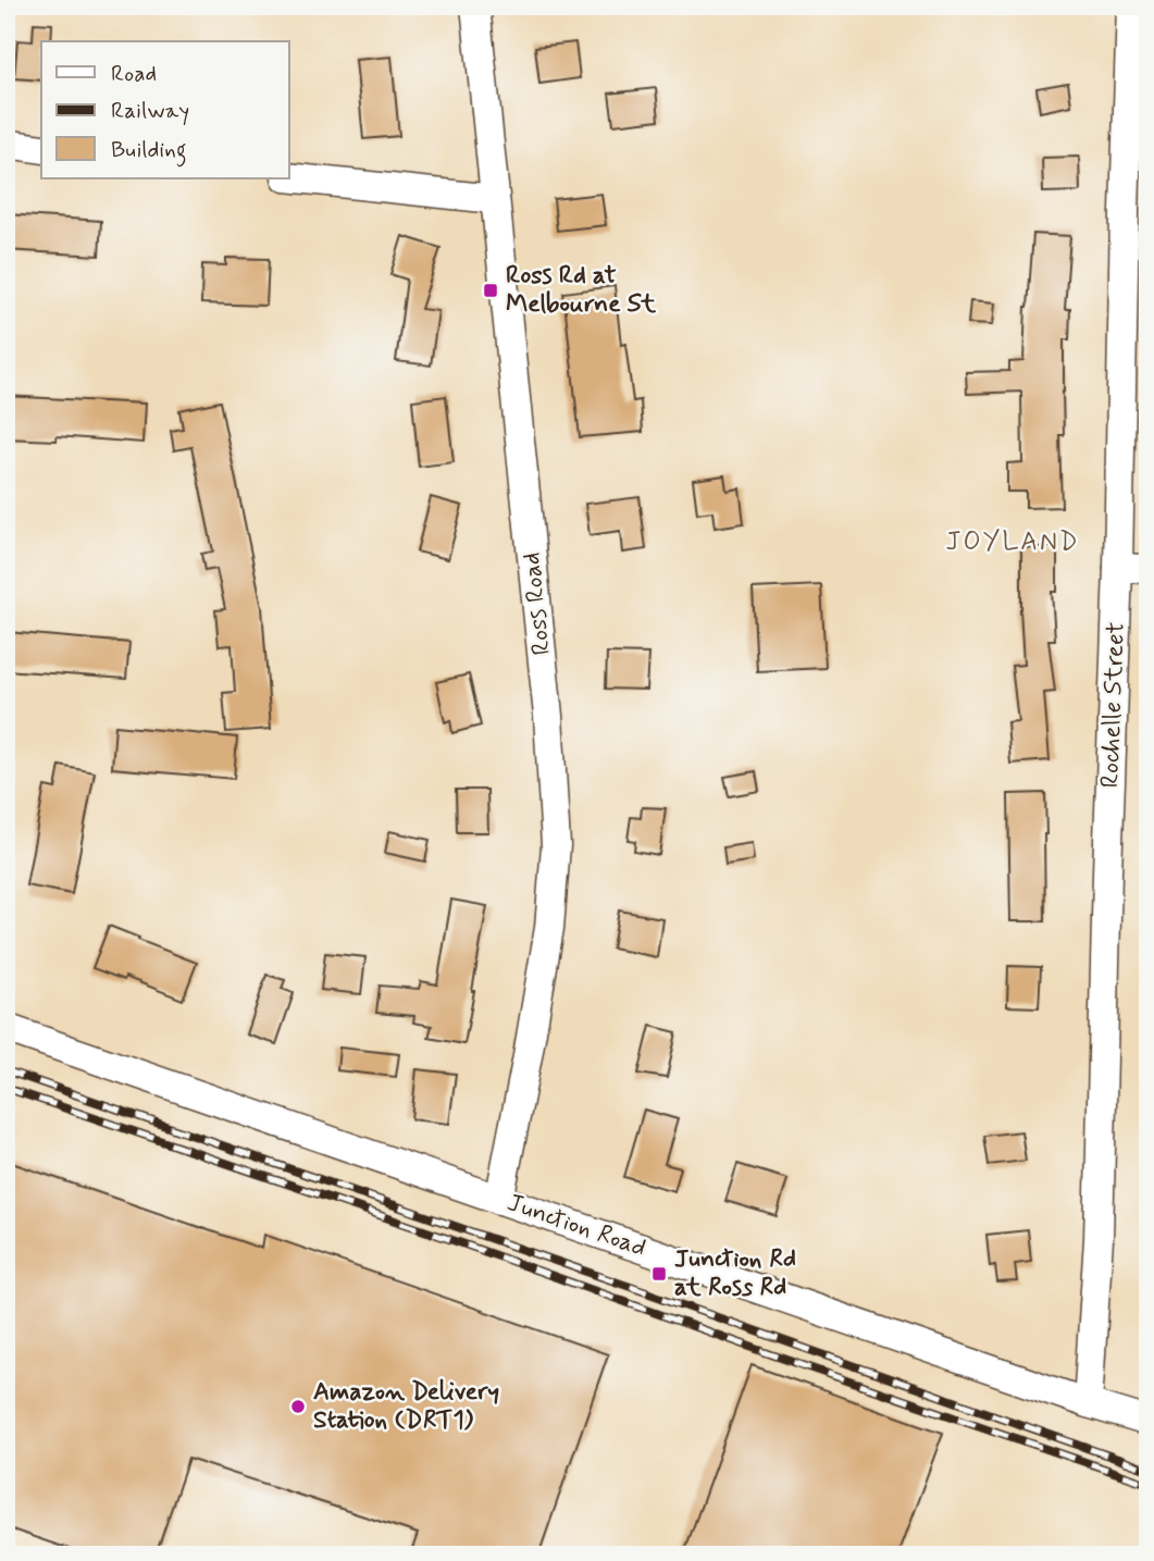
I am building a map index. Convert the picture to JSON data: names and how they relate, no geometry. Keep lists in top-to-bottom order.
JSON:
{
  "streets": {
    "street": ["Ross Road", "Rochelle Street", "Junction Road"]
  },
  "crossings": [
    ["Ross Road", "Junction Road"],
    ["Rochelle Street", "Junction Road"]
  ],
  "districts": ["JOYLAND"],
  "places": {
    "transit": ["Ross Rd at Melbourne St", "Junction Rd at Ross Rd"],
    "other": ["Amazon Delivery Station (DRT1)"]
  },
  "legend": ["Road", "Railway", "Building"]
}
